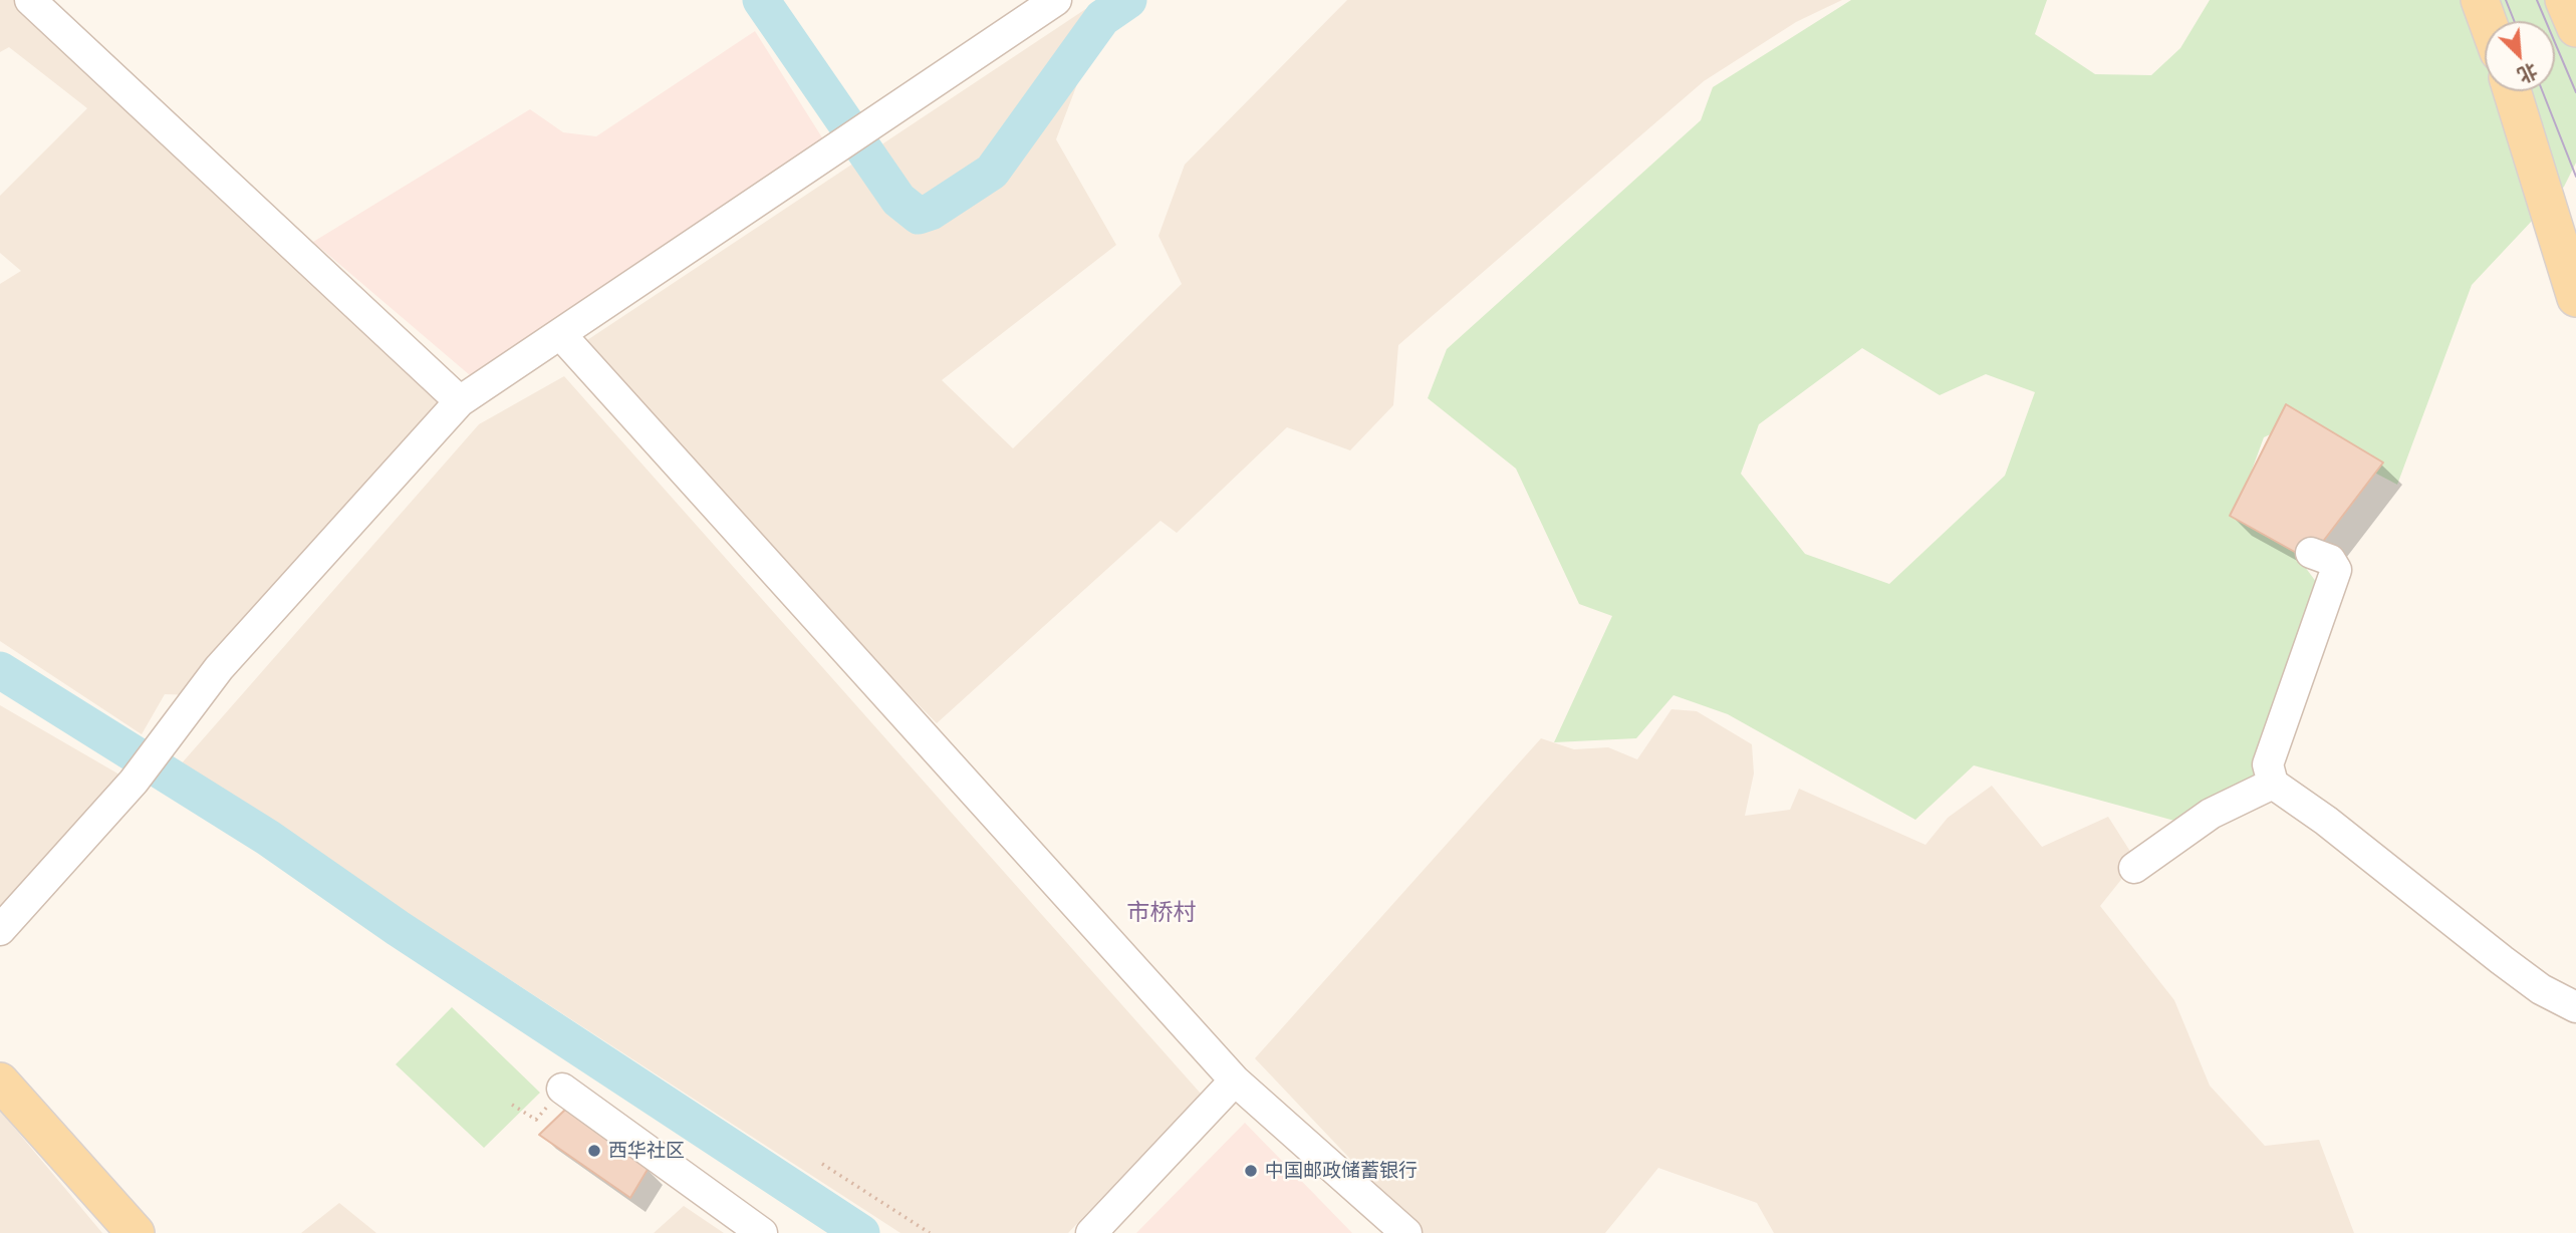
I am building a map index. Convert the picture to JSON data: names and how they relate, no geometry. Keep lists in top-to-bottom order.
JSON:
{
  "districts": ["市桥村"],
  "places": ["西华社区", "中国邮政储蓄银行"],
  "north": "bottom right"
}
